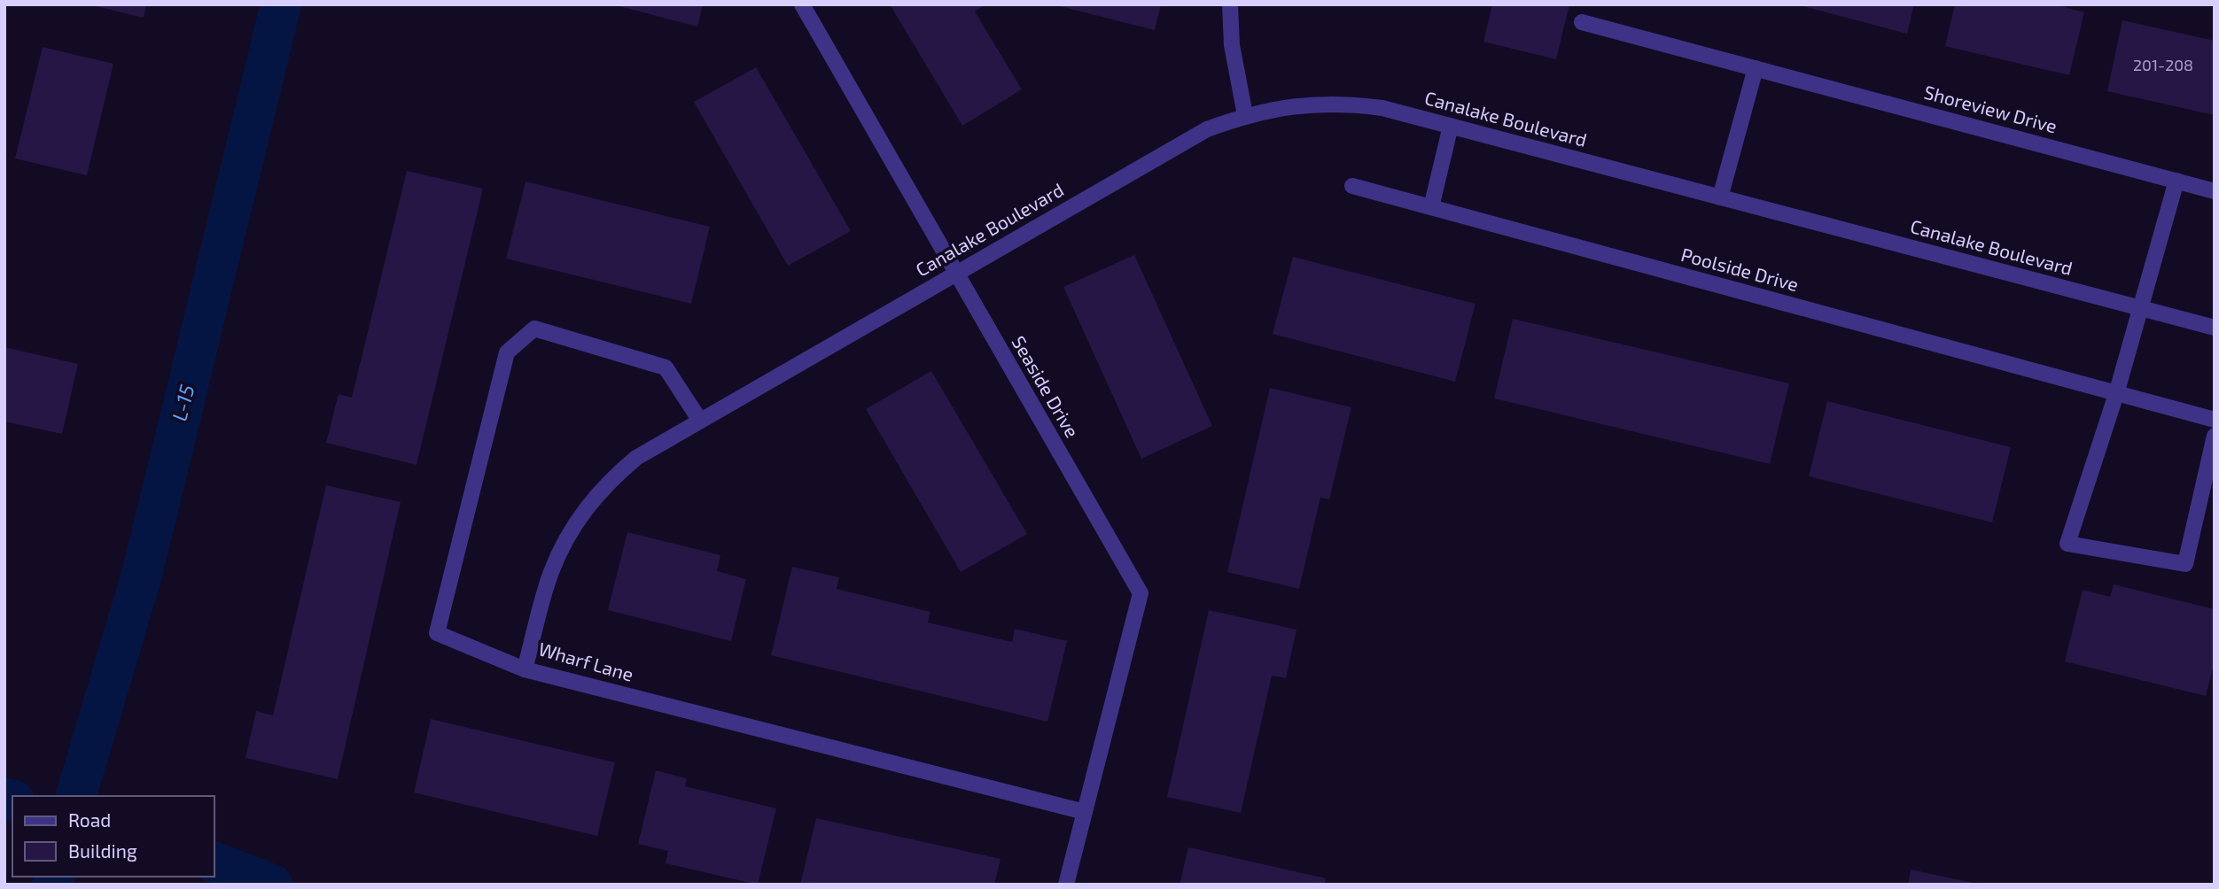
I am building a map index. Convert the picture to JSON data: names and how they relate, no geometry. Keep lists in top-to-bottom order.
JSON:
{
  "streets": {
    "street": [
      "Shoreview Drive",
      "Canalake Boulevard",
      "Poolside Drive",
      "Seaside Drive",
      "Wharf Lane"
    ]
  },
  "crossings": [
    ["Canalake Boulevard", "Seaside Drive"],
    ["Canalake Boulevard", "Wharf Lane"],
    ["Seaside Drive", "Wharf Lane"]
  ],
  "water": ["L-15"],
  "house_numbers": ["201-208"],
  "legend": ["Road", "Building"]
}
